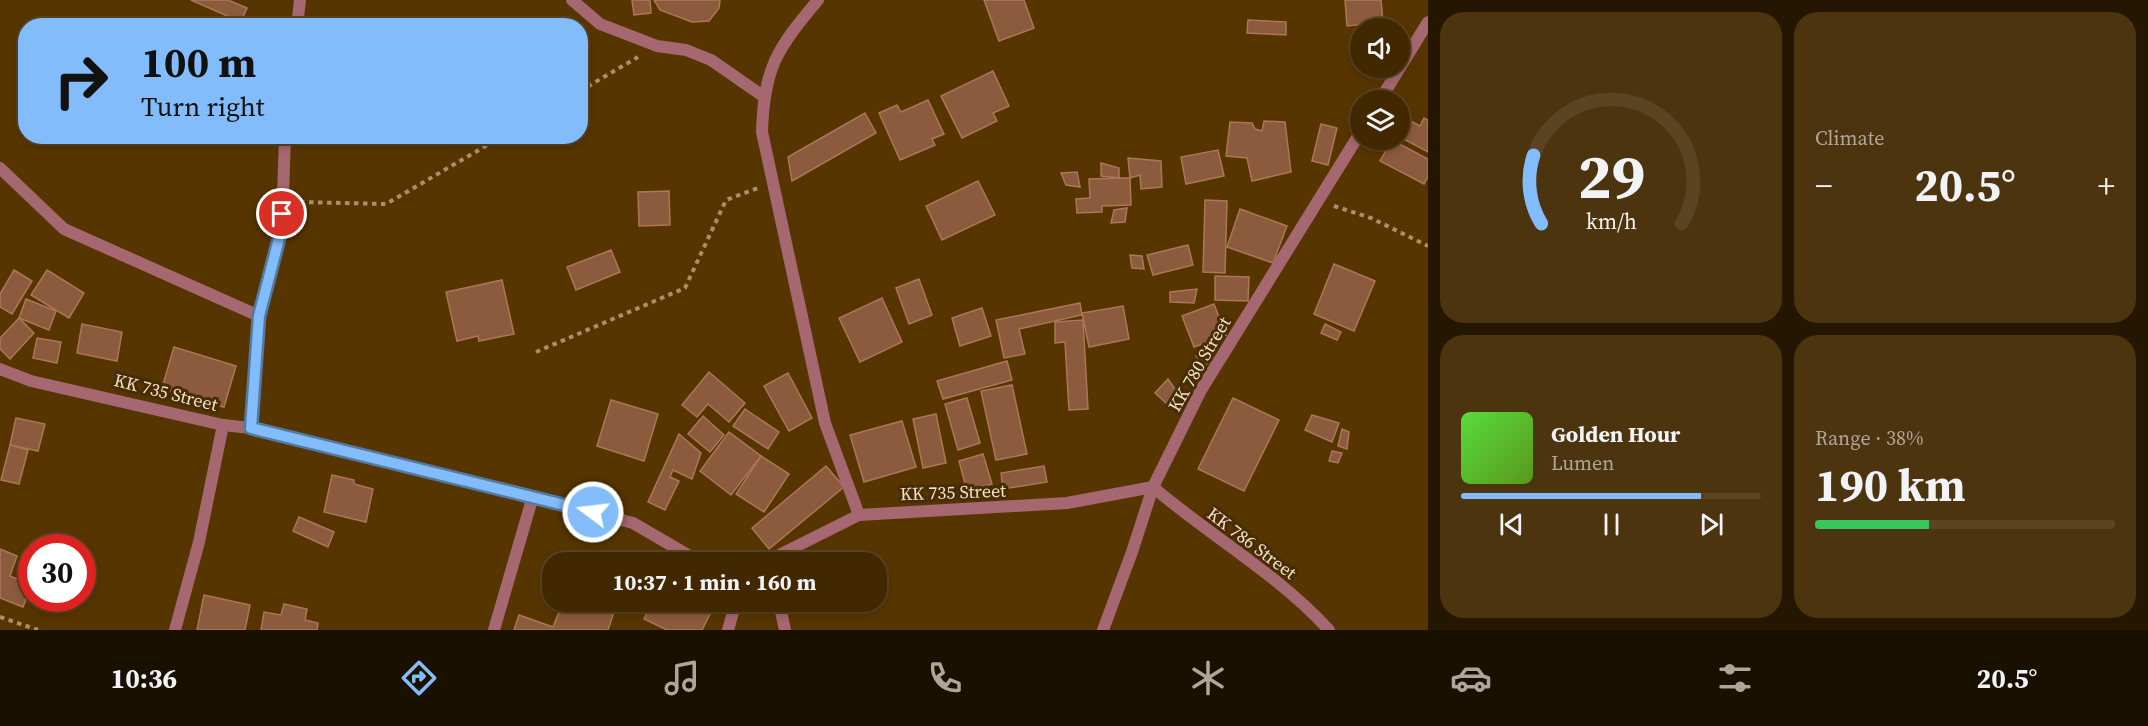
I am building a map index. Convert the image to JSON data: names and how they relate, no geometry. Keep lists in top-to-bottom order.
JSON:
{
  "streets": {
    "street": ["KK 780 Street", "KK 735 Street", "KK 786 Street"]
  },
  "crossings": [
    ["KK 780 Street", "KK 735 Street"],
    ["KK 780 Street", "KK 786 Street"],
    ["KK 735 Street", "KK 786 Street"]
  ],
  "page": {
    "tile": [
      "Climate",
      ["Range · 38%", "190 km"]
    ],
    "turn": ["100 m", "Turn right"],
    "heat": ["−", "20.5°", "+"],
    "song": ["Golden Hour", "Lumen"],
    "limit": "30",
    "trip": "10:37 · 1 min · 160 m",
    "tabs": ["10:36", "20.5°"],
    "gauge": ["29", "km/h"]
  }
}
